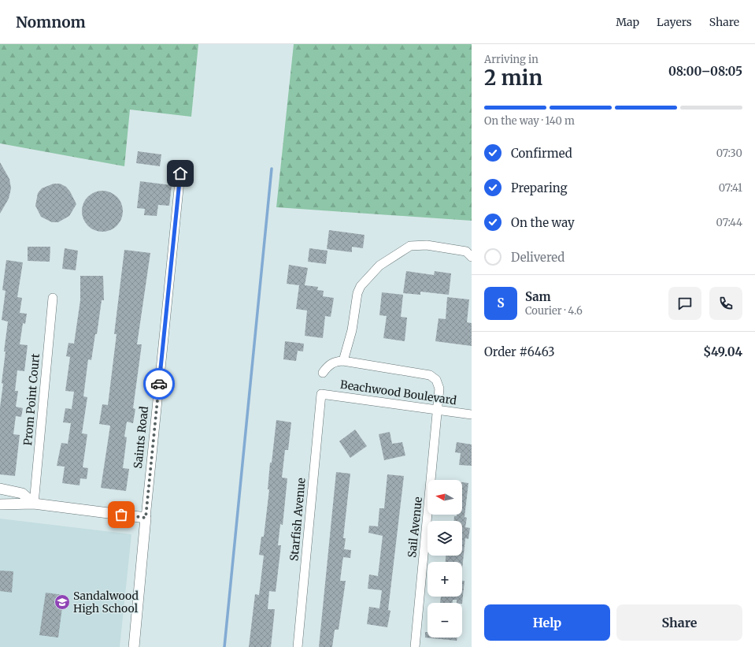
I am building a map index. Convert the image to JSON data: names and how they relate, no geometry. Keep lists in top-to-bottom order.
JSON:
{
  "streets": {
    "street": [
      "Beachwood Boulevard",
      "Prom Point Court",
      "Saints Road",
      "Starfish Avenue",
      "Sail Avenue"
    ]
  },
  "crossings": [
    ["Beachwood Boulevard", "Starfish Avenue"],
    ["Beachwood Boulevard", "Sail Avenue"]
  ],
  "places": {
    "school or university": ["Sandalwood High School"]
  },
  "north": "left",
  "page": {
    "header": "Nomnom",
    "nav": ["Map", "Layers", "Share"],
    "heading": ["2 min", "Arriving in", "08:00–08:05"],
    "panel": [
      "Sam",
      "Courier · 4.6",
      "Order #6463",
      "$49.04"
    ],
    "bar": "On the way · 140 m",
    "list": [
      ["Confirmed", "07:30"],
      ["Preparing", "07:41"],
      ["On the way", "07:44"],
      "Delivered"
    ],
    "round": "S",
    "map_buttons": ["+", "−"],
    "buttons": ["Help", "Share"]
  }
}
